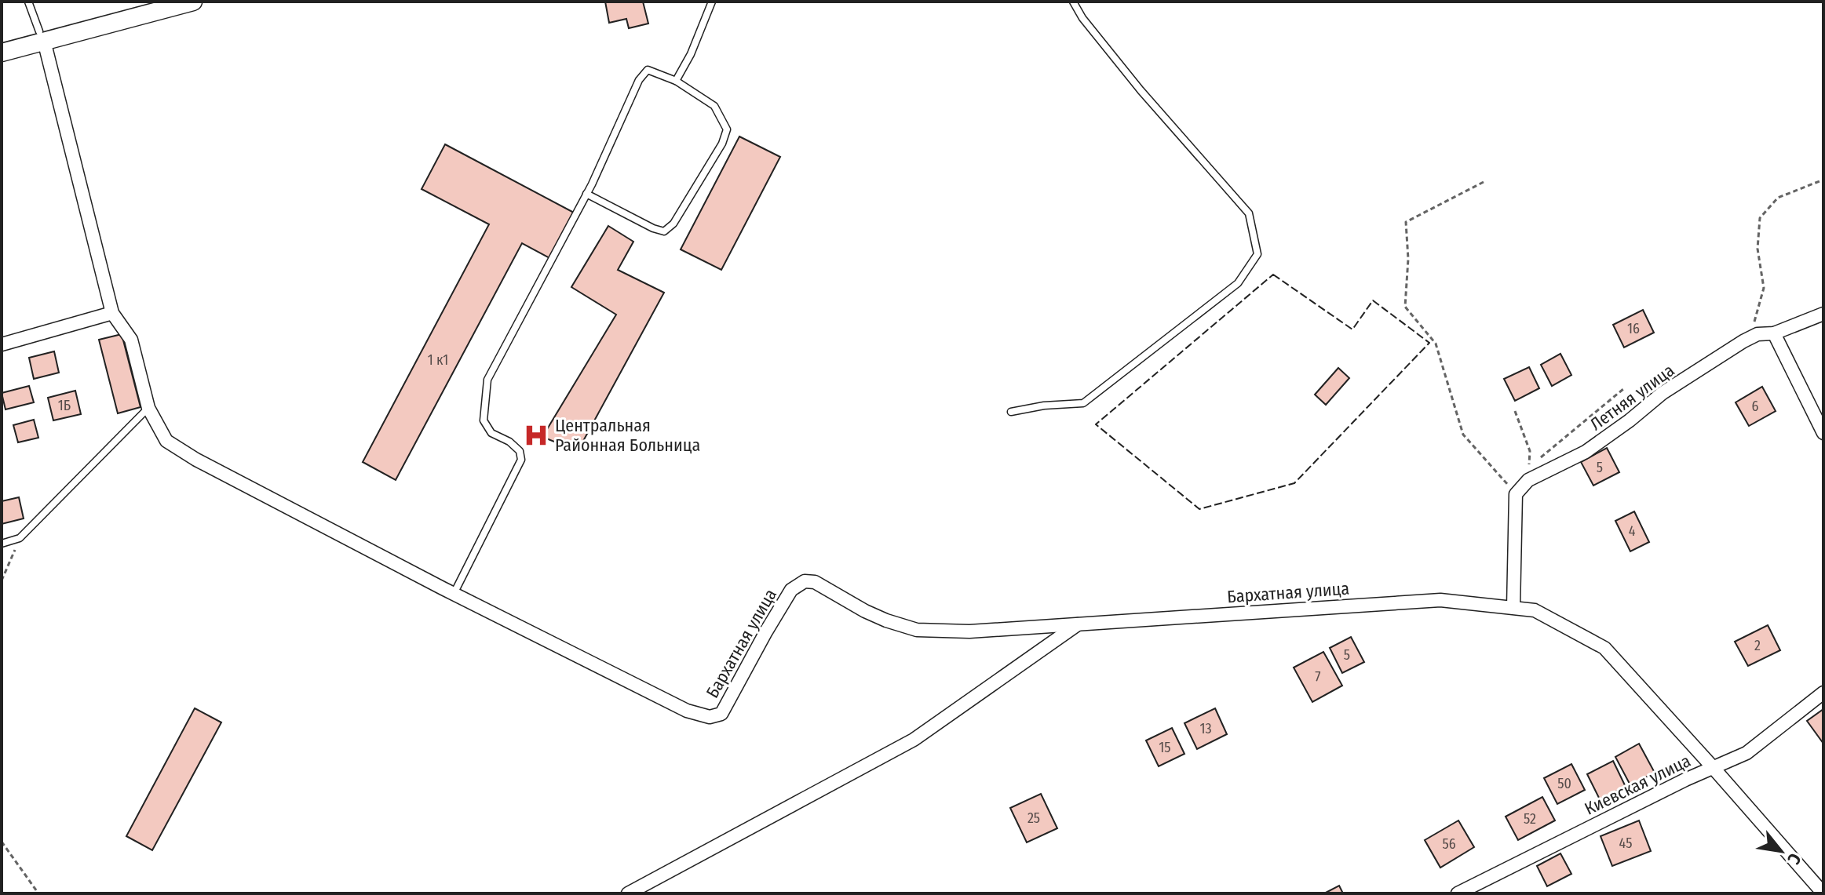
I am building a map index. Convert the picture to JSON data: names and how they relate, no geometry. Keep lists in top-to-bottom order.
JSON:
{
  "streets": {
    "street": ["Летняя улица", "Бархатная улица", "Киевская улица"]
  },
  "crossings": [
    ["Бархатная улица", "Киевская улица"]
  ],
  "places": {
    "hospital": ["Центральная Районная Больница"]
  },
  "house_numbers": [
    "16",
    "1 к1",
    "1Б",
    "6",
    "5",
    "4",
    "2",
    "5",
    "7",
    "13",
    "15",
    "50",
    "25",
    "52",
    "45",
    "56"
  ],
  "north": "bottom right"
}
